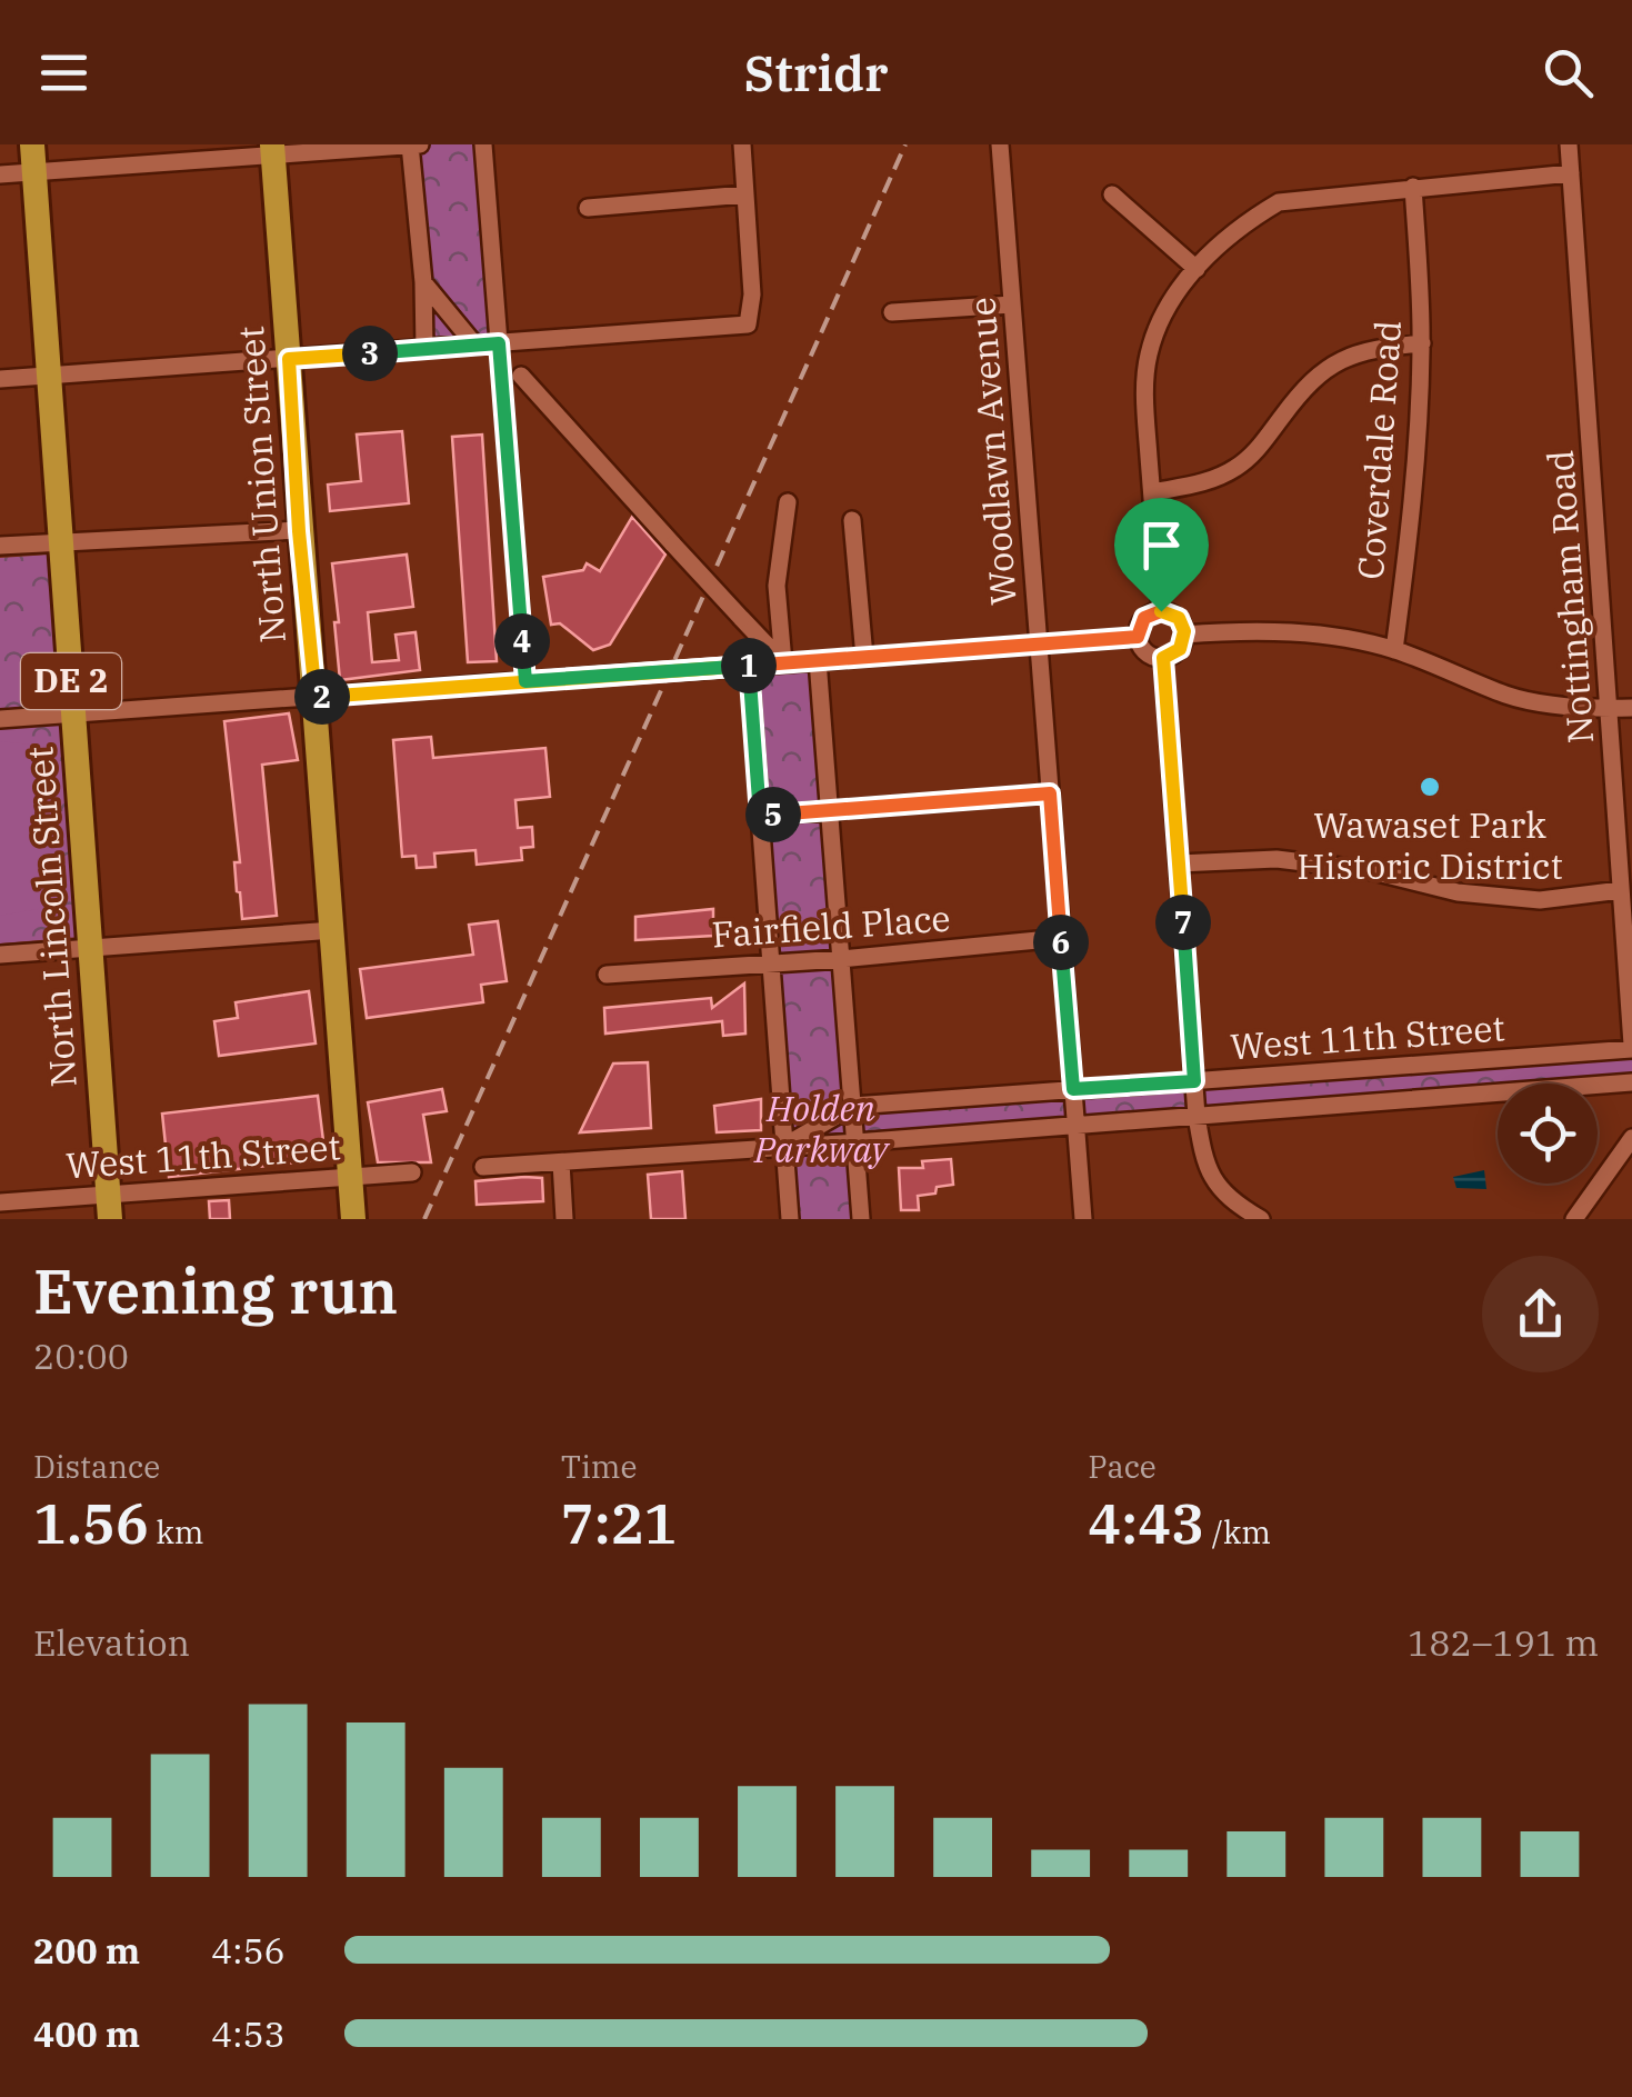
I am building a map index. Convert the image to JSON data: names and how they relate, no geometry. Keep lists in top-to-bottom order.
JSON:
{
  "streets": {
    "main road": ["North Union Street", "DE 2", "North Lincoln Street"],
    "street": [
      "Coverdale Road",
      "Woodlawn Avenue",
      "Nottingham Road",
      "Fairfield Place",
      "West 11th Street"
    ]
  },
  "crossings": [
    ["Woodlawn Avenue", "Fairfield Place"],
    ["Woodlawn Avenue", "West 11th Street"],
    ["North Union Street", "West 11th Street"],
    ["Nottingham Road", "West 11th Street"],
    ["North Lincoln Street", "West 11th Street"]
  ],
  "parks": ["Holden Parkway"],
  "places": ["Wawaset Park Historic District"],
  "page": {
    "header": "Stridr",
    "pins": [
      "3",
      "4",
      "1",
      "2",
      "5",
      "7",
      "6"
    ],
    "heading": ["Evening run", "20:00"],
    "stats": [
      ["Distance", "1.56 km"],
      ["Time", "7:21"],
      ["Pace", "4:43 /km"]
    ],
    "chart": ["Elevation", "182–191 m"],
    "list": [
      {
        "name": "200 m",
        "note": "4:56"
      },
      {
        "name": "400 m",
        "note": "4:53"
      }
    ]
  }
}
